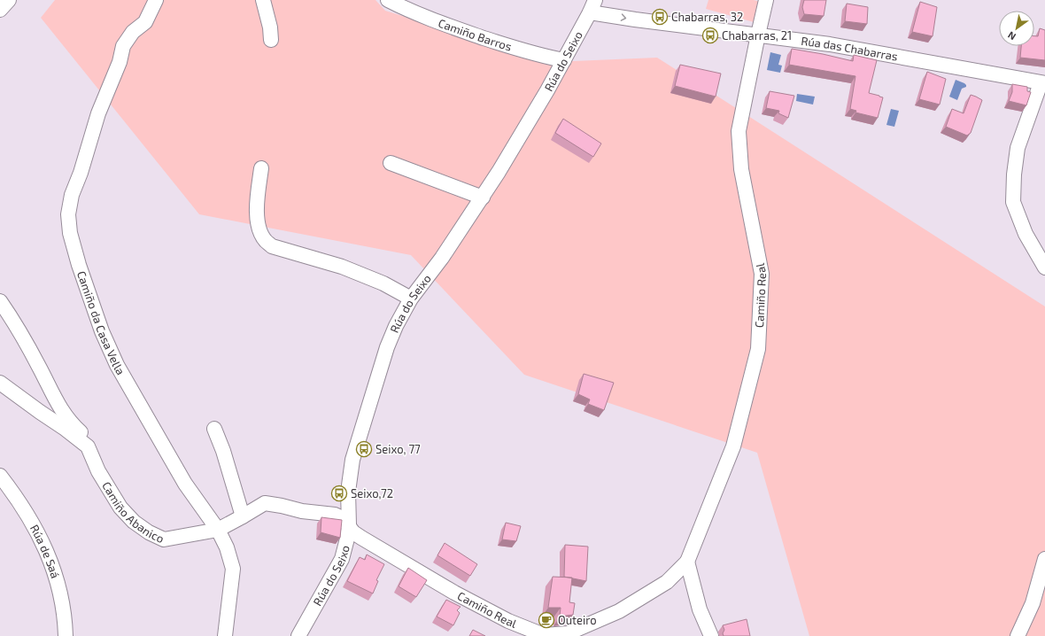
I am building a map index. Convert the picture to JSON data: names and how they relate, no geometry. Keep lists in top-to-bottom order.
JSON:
{
  "streets": {
    "street": [
      "Camiño Barros",
      "Rúa das Chabarras",
      "Rúa do Seixo",
      "Camiño Real",
      "Camiño da Casa Vella",
      "Camiño Abanico",
      "Rúa de Saá"
    ]
  },
  "crossings": [
    ["Camiño Barros", "Rúa do Seixo"],
    ["Rúa das Chabarras", "Rúa do Seixo"],
    ["Rúa das Chabarras", "Camiño Real"],
    ["Rúa do Seixo", "Camiño Real"],
    ["Rúa do Seixo", "Camiño Abanico"],
    ["Camiño Real", "Camiño Abanico"],
    ["Camiño da Casa Vella", "Camiño Abanico"]
  ],
  "one_way": ["Rúa das Chabarras"],
  "places": {
    "bus stop": [
      "Chabarras, 32",
      "Chabarras, 21",
      "Seixo, 77",
      "Seixo,72"
    ],
    "cafe": ["Outeiro"]
  },
  "north": "bottom left"
}
